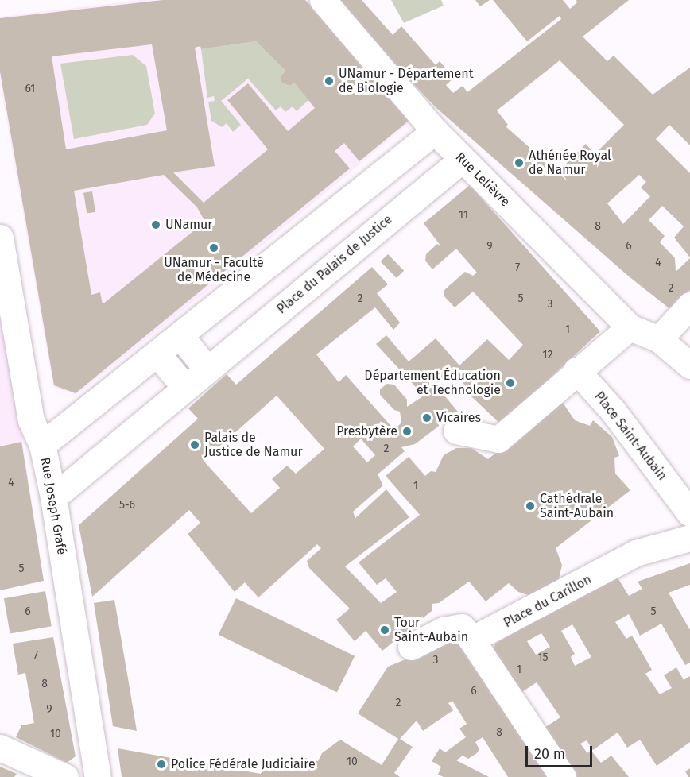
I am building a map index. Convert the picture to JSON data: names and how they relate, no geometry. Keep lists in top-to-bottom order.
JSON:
{
  "streets": {
    "street": [
      "Rue Lelièvre",
      "Place du Palais de Justice",
      "Place Saint-Aubain",
      "Rue Joseph Grafé",
      "Place du Carillon"
    ]
  },
  "crossings": [
    ["Rue Lelièvre", "Place du Palais de Justice"],
    ["Place du Palais de Justice", "Rue Joseph Grafé"]
  ],
  "places": [
    "UNamur - Département de Biologie",
    "Athénée Royal de Namur",
    "UNamur",
    "UNamur - Faculté de Médecine",
    "Département Éducation et Technologie",
    "Vicaires",
    "Presbytère",
    "Palais de Justice de Namur",
    "Cathédrale Saint-Aubain",
    "Tour Saint-Aubain",
    "Police Fédérale Judiciaire"
  ],
  "house_numbers": [
    "61",
    "11",
    "8",
    "9",
    "6",
    "4",
    "7",
    "2",
    "2",
    "5",
    "3",
    "1",
    "12",
    "2",
    "4",
    "1",
    "5-6",
    "5",
    "6",
    "5",
    "7",
    "15",
    "3",
    "1",
    "8",
    "6",
    "2",
    "9",
    "8",
    "10",
    "10"
  ],
  "scale_bar": "20 m"
}
